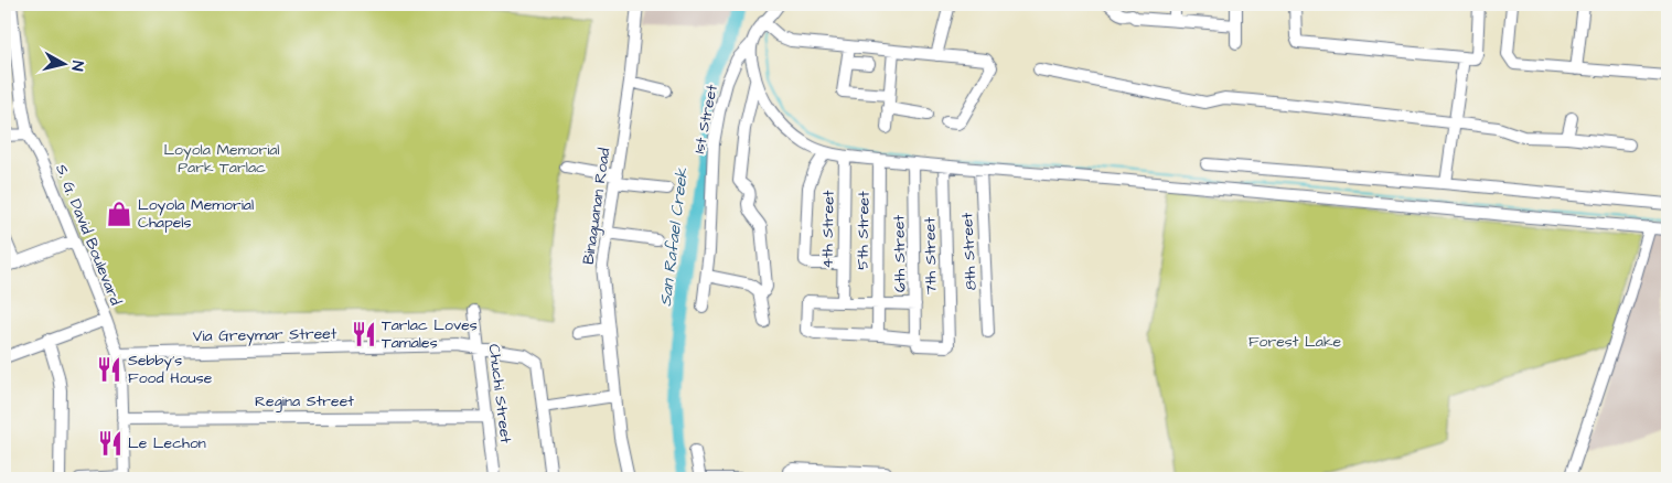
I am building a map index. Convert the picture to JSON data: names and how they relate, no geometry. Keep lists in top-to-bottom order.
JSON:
{
  "streets": {
    "street": [
      "1st Street",
      "Binaguanan Road",
      "4th Street",
      "5th Street",
      "S. G. David Boulevard",
      "8th Street",
      "6th Street",
      "7th Street",
      "Via Greymar Street",
      "Chuchi Street",
      "Regina Street"
    ]
  },
  "crossings": [
    ["S. G. David Boulevard", "Via Greymar Street"],
    ["S. G. David Boulevard", "Regina Street"],
    ["6th Street", "7th Street"],
    ["Via Greymar Street", "Chuchi Street"],
    ["Chuchi Street", "Regina Street"]
  ],
  "water": ["San Rafael Creek"],
  "parks": ["Loyola Memorial Park Tarlac", "Forest Lake"],
  "places": {
    "shop": ["Loyola Memorial Chapels"],
    "restaurant": ["Tarlac Loves Tamales", "Sebby's Food House", "Le Lechon"]
  },
  "north": "right"
}
